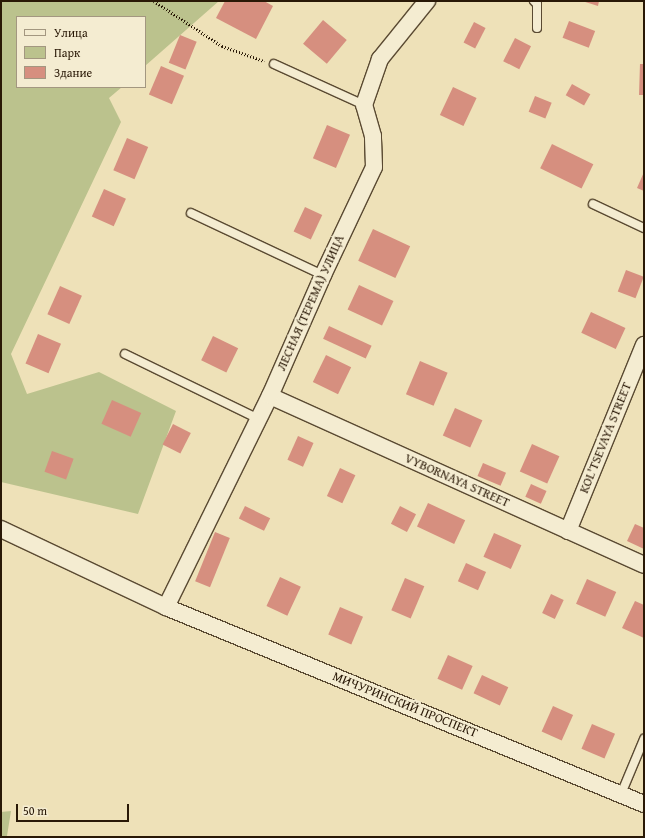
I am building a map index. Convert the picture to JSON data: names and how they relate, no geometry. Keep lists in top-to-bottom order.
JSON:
{
  "streets": {
    "street": [
      "ЛЕСНАЯ (ТЕРЕМА) УЛИЦА",
      "KOL'TSEVAYA STREET",
      "VYBORNAYA STREET",
      "МИЧУРИНСКИЙ ПРОСПЕКТ"
    ]
  },
  "crossings": [
    ["ЛЕСНАЯ (ТЕРЕМА) УЛИЦА", "VYBORNAYA STREET"],
    ["ЛЕСНАЯ (ТЕРЕМА) УЛИЦА", "МИЧУРИНСКИЙ ПРОСПЕКТ"],
    ["KOL'TSEVAYA STREET", "VYBORNAYA STREET"]
  ],
  "legend": ["Улица", "Парк", "Здание"],
  "scale_bar": "50 m"
}
